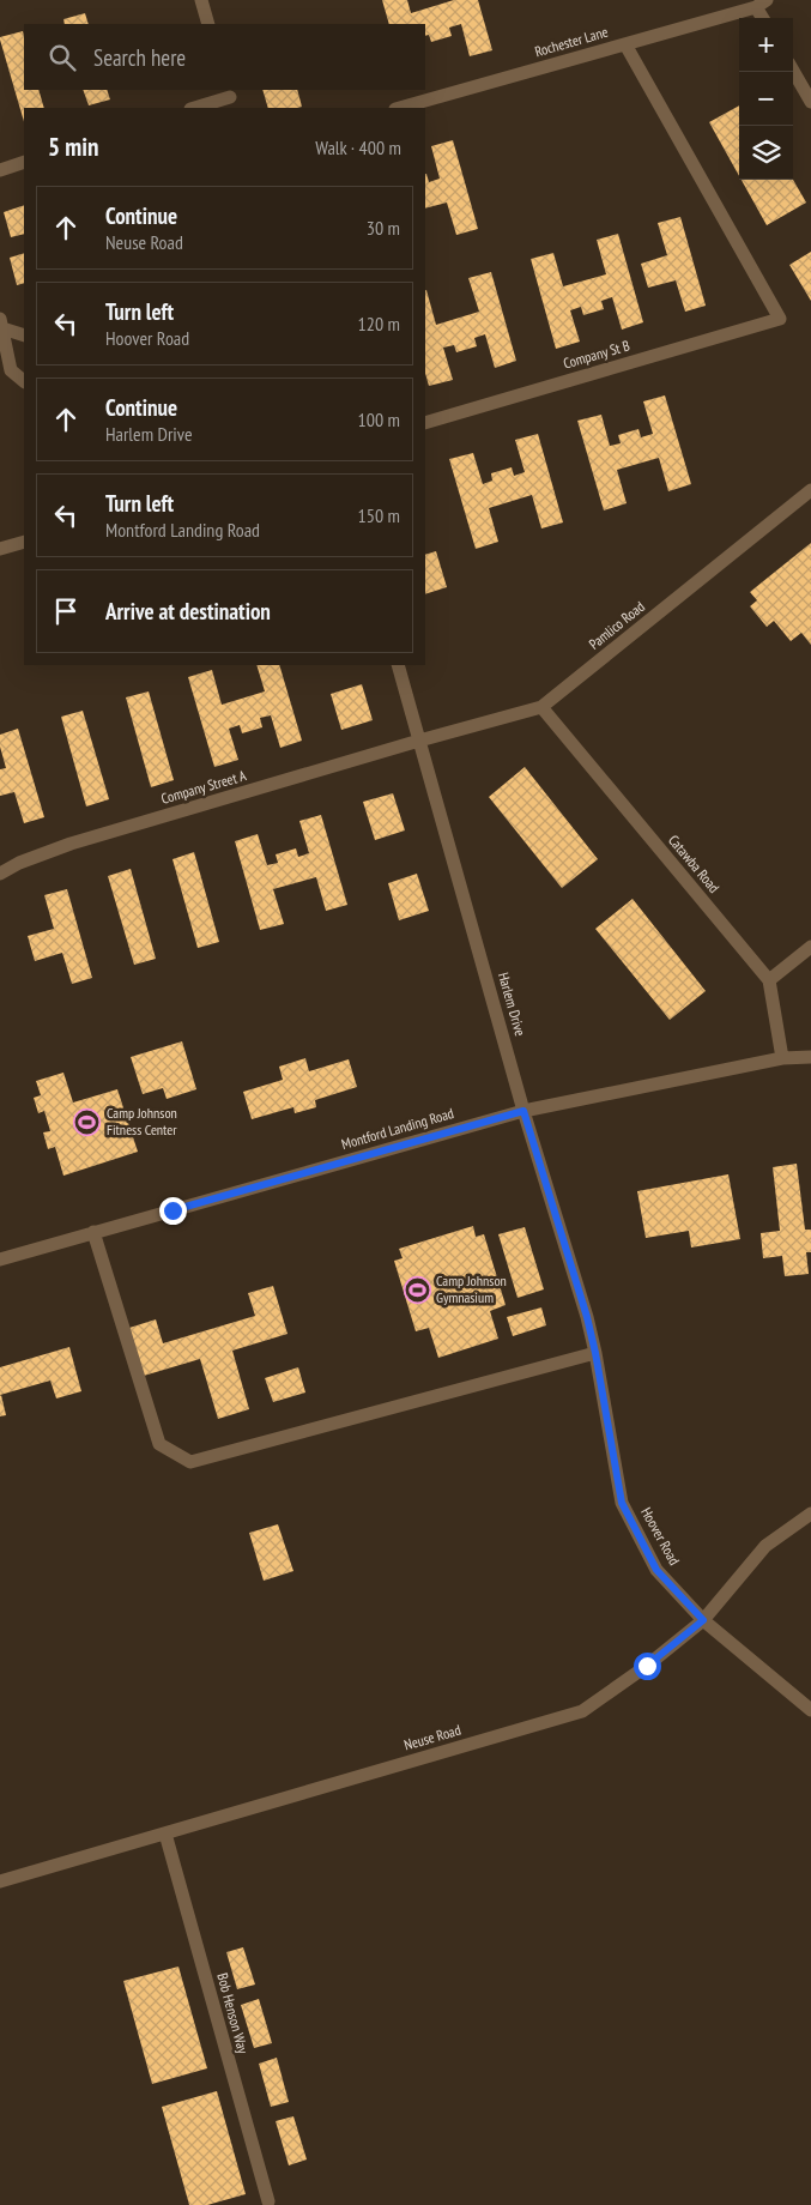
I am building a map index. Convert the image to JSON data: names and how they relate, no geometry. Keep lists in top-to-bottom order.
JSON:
{
  "streets": {
    "street": [
      "Rochester Lane",
      "Company St B",
      "Pamlico Road",
      "Company Street A",
      "Catawba Road",
      "Harlem Drive",
      "Montford Landing Road",
      "Hoover Road",
      "Neuse Road",
      "Bob Henson Way"
    ]
  },
  "crossings": [
    ["Rochester Lane", "Company St B"],
    ["Pamlico Road", "Company Street A"],
    ["Pamlico Road", "Catawba Road"],
    ["Pamlico Road", "Harlem Drive"],
    ["Company Street A", "Harlem Drive"],
    ["Harlem Drive", "Montford Landing Road"],
    ["Harlem Drive", "Hoover Road"],
    ["Hoover Road", "Neuse Road"],
    ["Neuse Road", "Bob Henson Way"]
  ],
  "places": {
    "sports": ["Camp Johnson Fitness Center", "Camp Johnson Gymnasium"]
  },
  "page": {
    "map_buttons": ["+", "−"],
    "search": "Search here",
    "heading": ["5 min", "Walk · 400 m"],
    "list": [
      ["Continue", "Neuse Road", "30 m"],
      ["Turn left", "Hoover Road", "120 m"],
      ["Continue", "Harlem Drive", "100 m"],
      ["Turn left", "Montford Landing Road", "150 m"],
      "Arrive at destination"
    ]
  }
}
